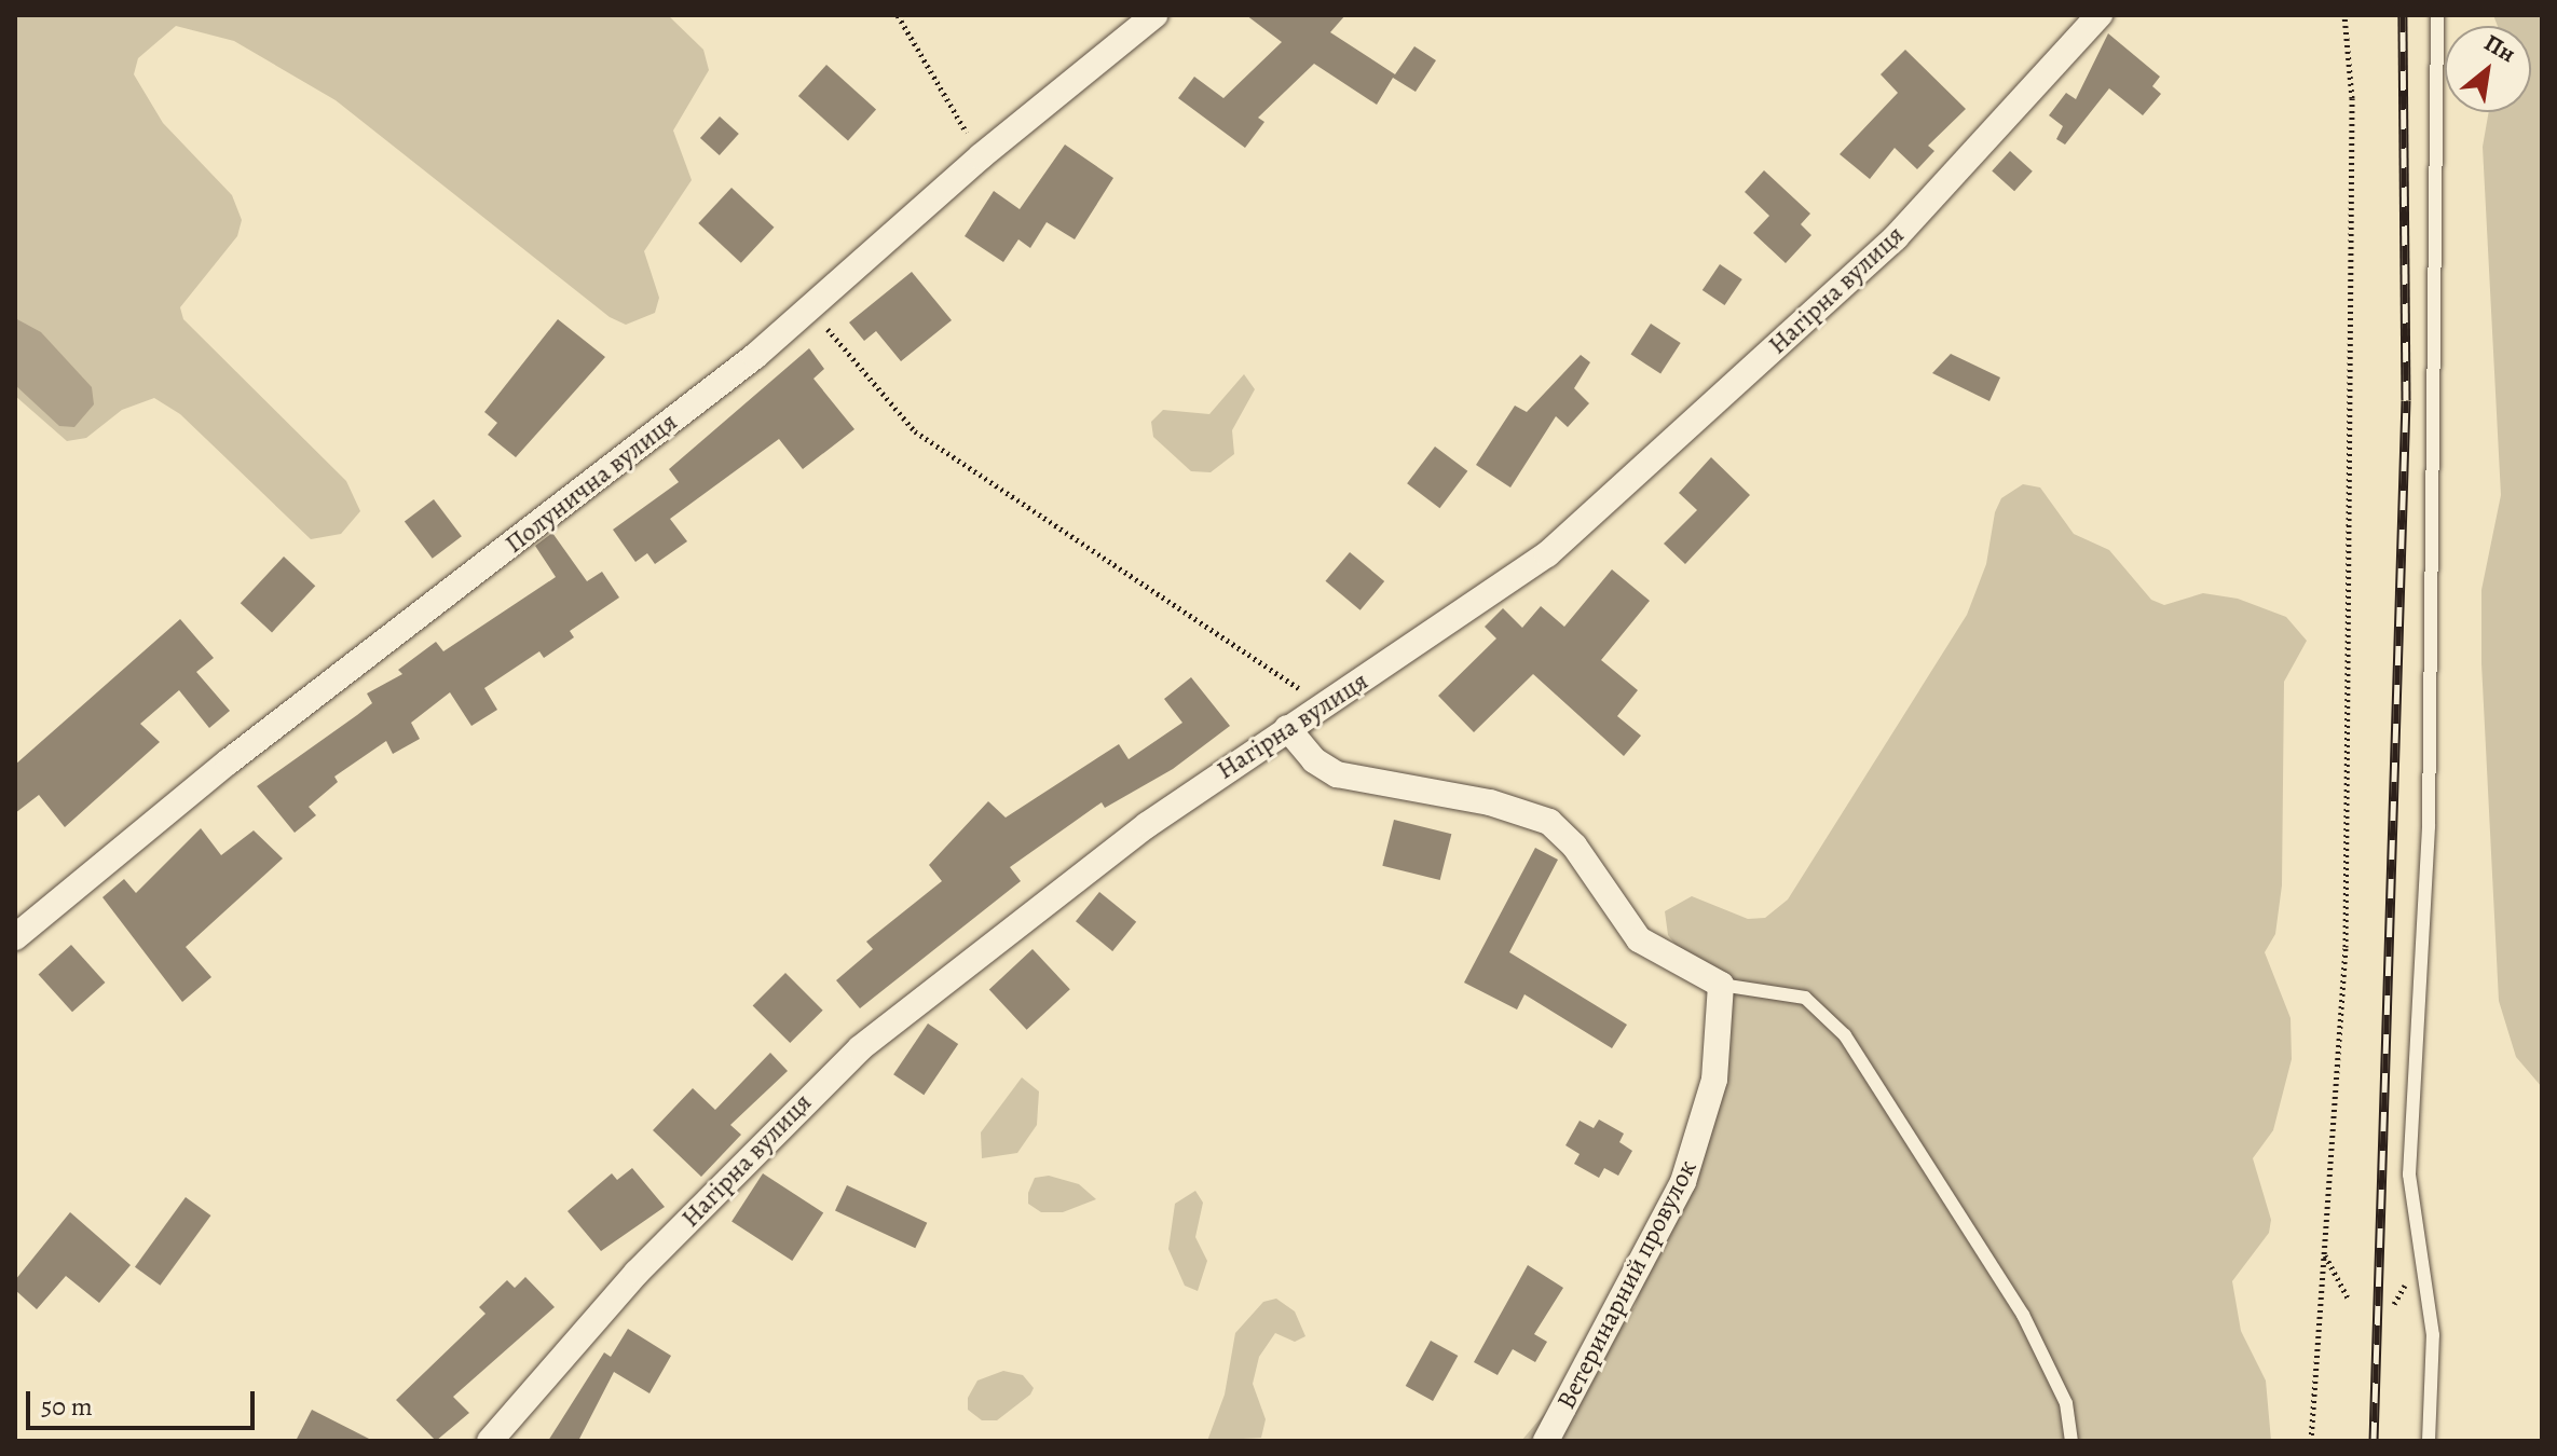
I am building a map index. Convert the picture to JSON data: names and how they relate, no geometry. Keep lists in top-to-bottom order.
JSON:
{
  "streets": {
    "street": ["Нагірна вулиця", "Полунична вулиця", "Ветеринарний провулок"]
  },
  "scale_bar": "50 m",
  "north": "top right"
}
